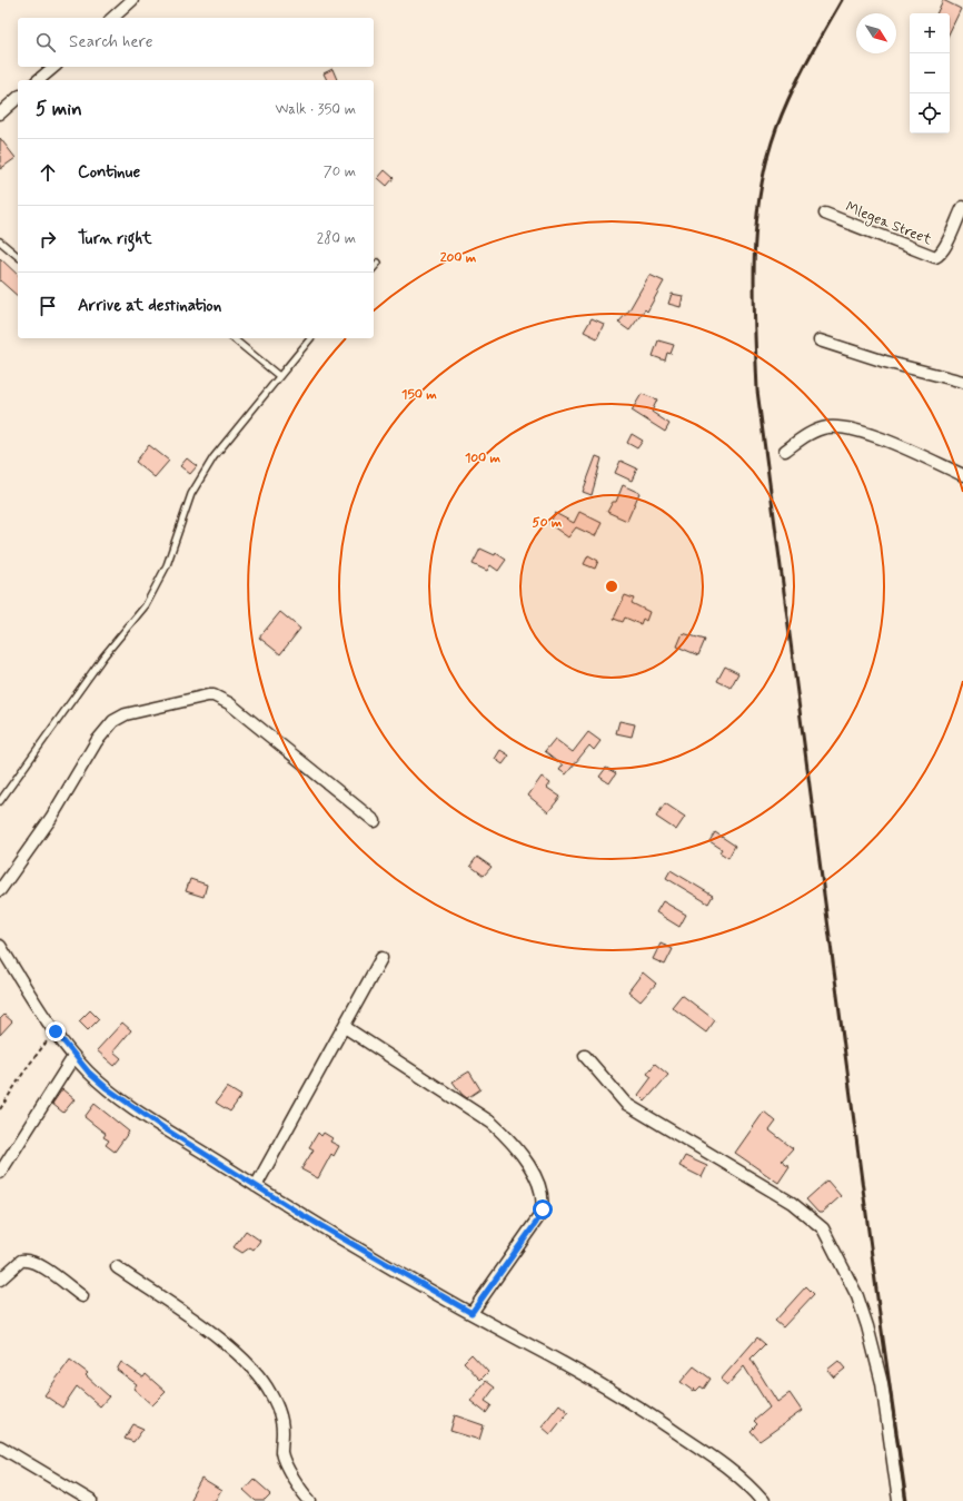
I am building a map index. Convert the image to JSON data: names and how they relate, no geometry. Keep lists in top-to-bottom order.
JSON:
{
  "streets": {
    "street": ["Mlegea Street"]
  },
  "north": "bottom right",
  "page": {
    "map_buttons": ["+", "−"],
    "search": "Search here",
    "heading": ["5 min", "Walk · 350 m"],
    "list": [
      ["Continue", "70 m"],
      ["Turn right", "280 m"],
      "Arrive at destination"
    ]
  },
  "rings": [
    "200 m",
    "150 m",
    "100 m",
    "50 m"
  ]
}
